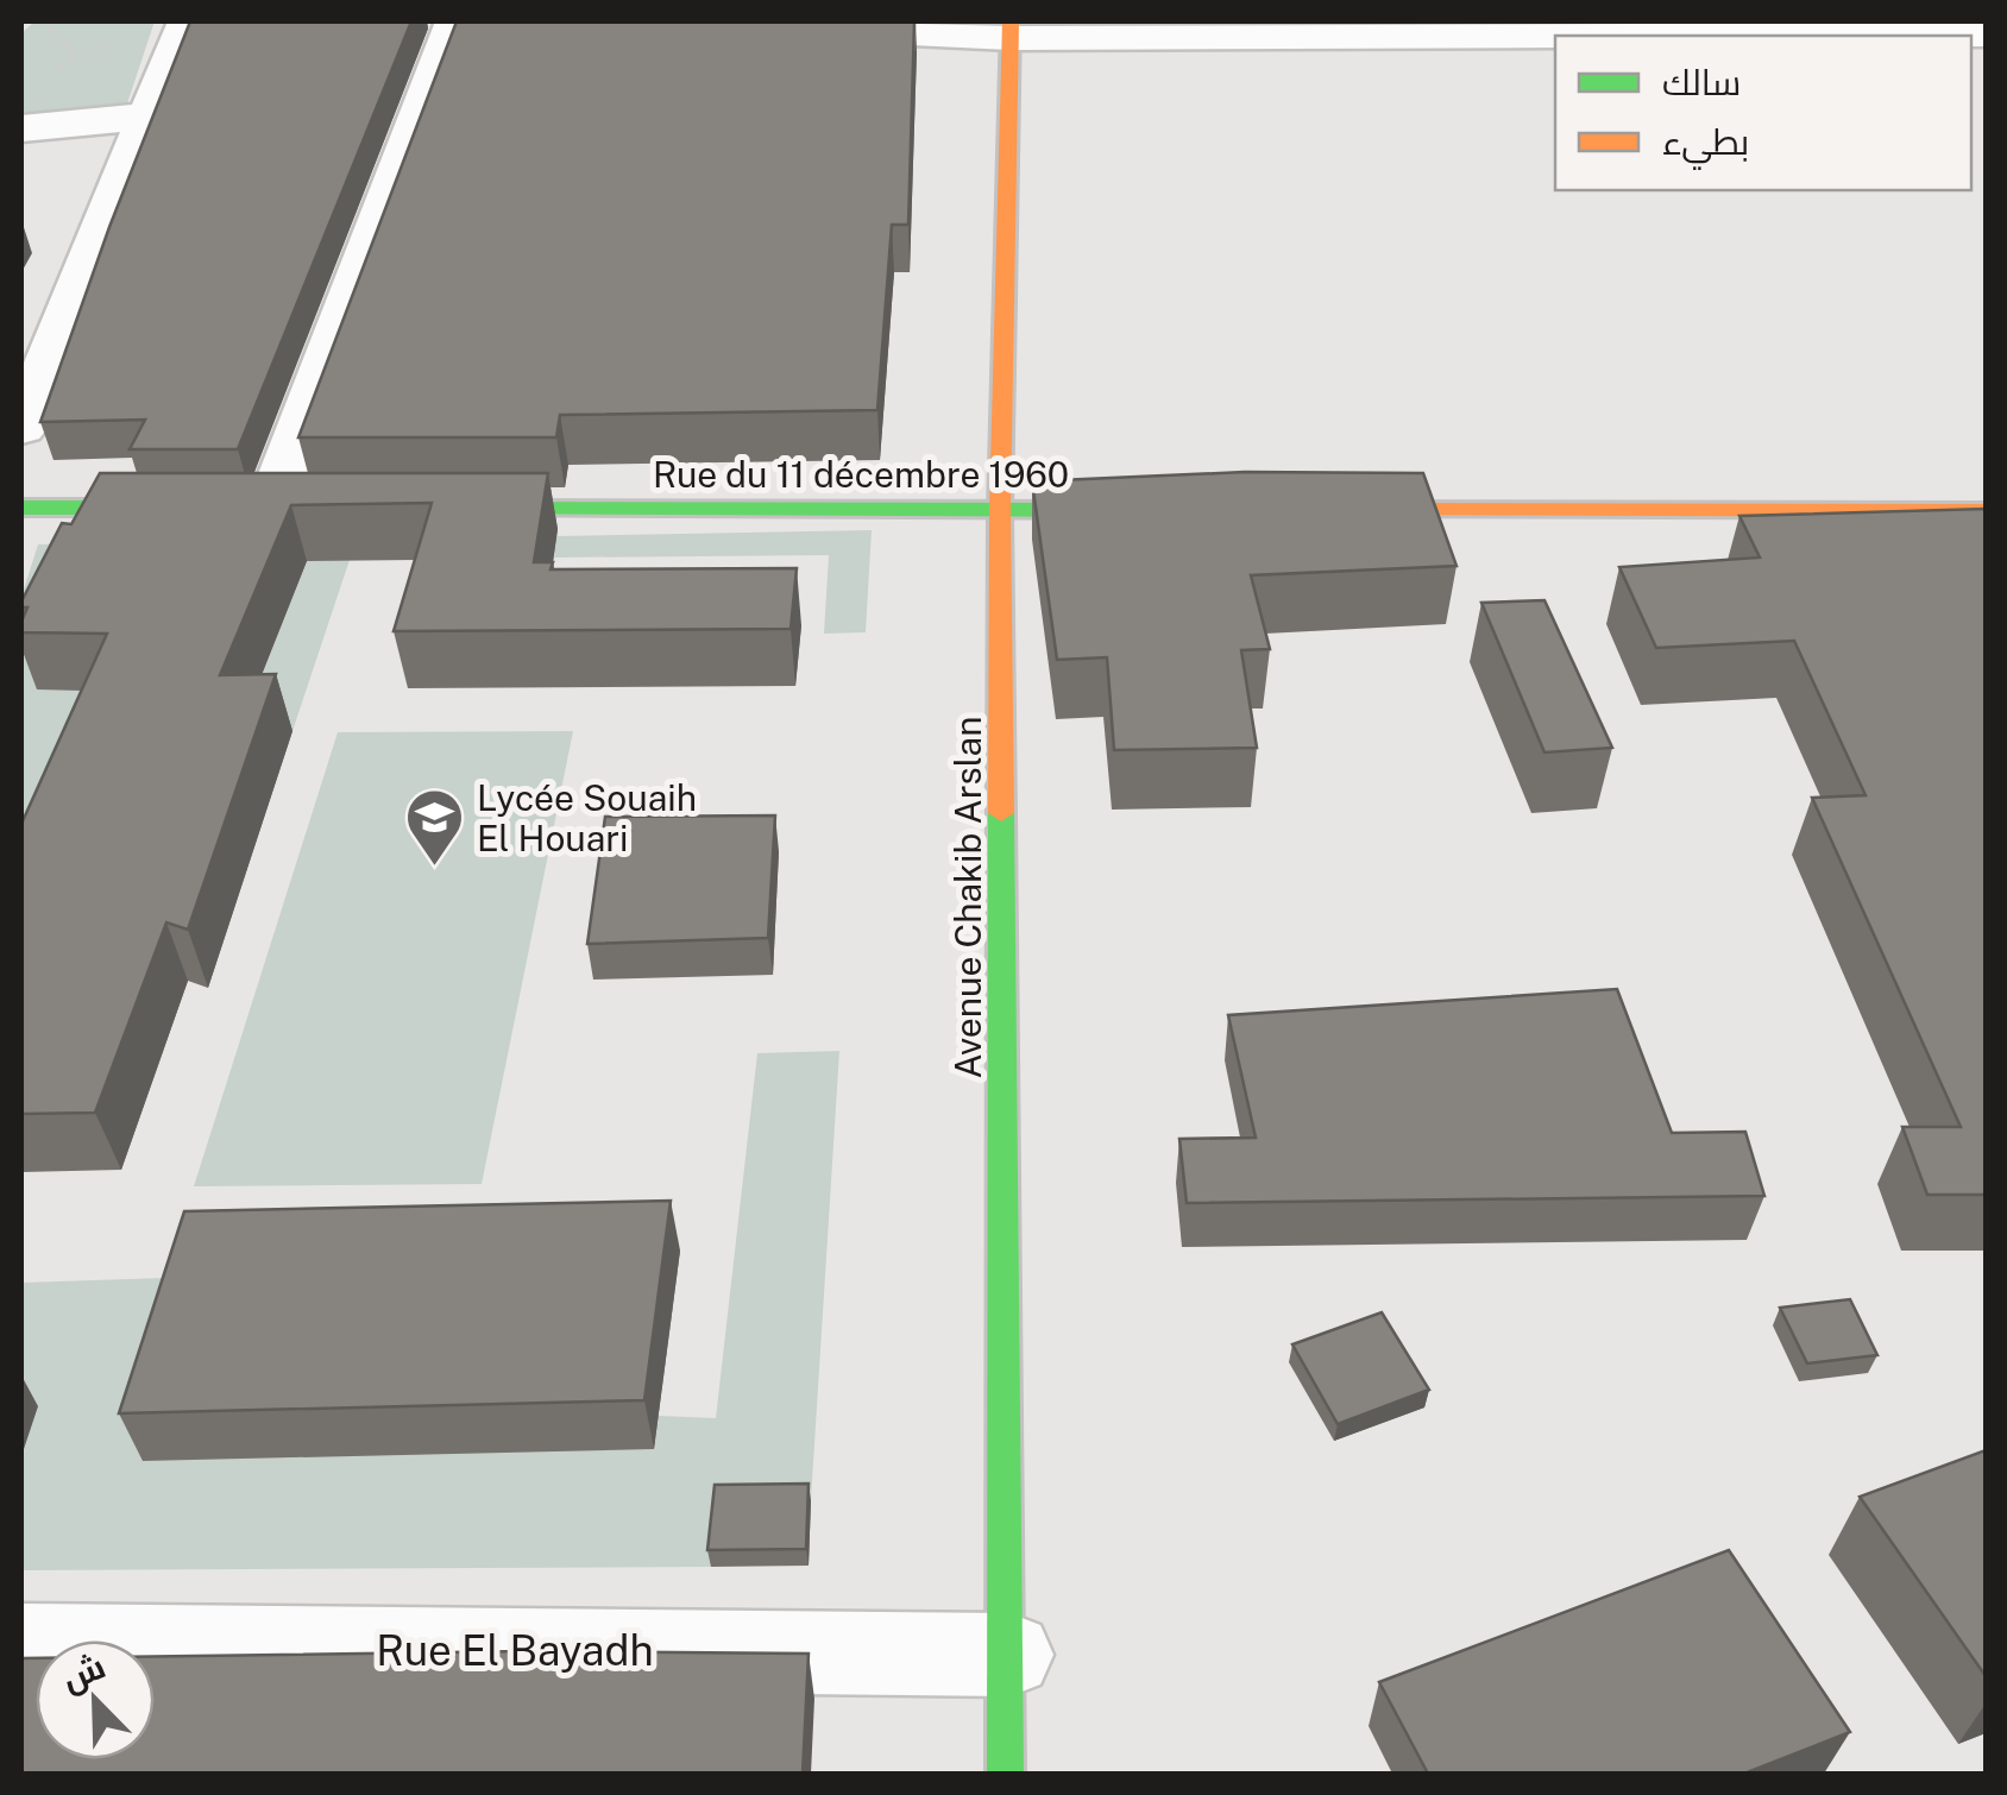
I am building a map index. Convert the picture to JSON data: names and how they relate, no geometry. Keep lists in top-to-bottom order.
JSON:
{
  "streets": {
    "main road": ["Rue du 11 décembre 1960", "Avenue Chakib Arslan"],
    "street": ["Rue El Bayadh"]
  },
  "crossings": [
    ["Rue du 11 décembre 1960", "Avenue Chakib Arslan"],
    ["Avenue Chakib Arslan", "Rue El Bayadh"]
  ],
  "places": {
    "school or university": ["Lycée Souaih El Houari"]
  },
  "legend": ["سالك", "بطيء"],
  "north": "top left"
}
